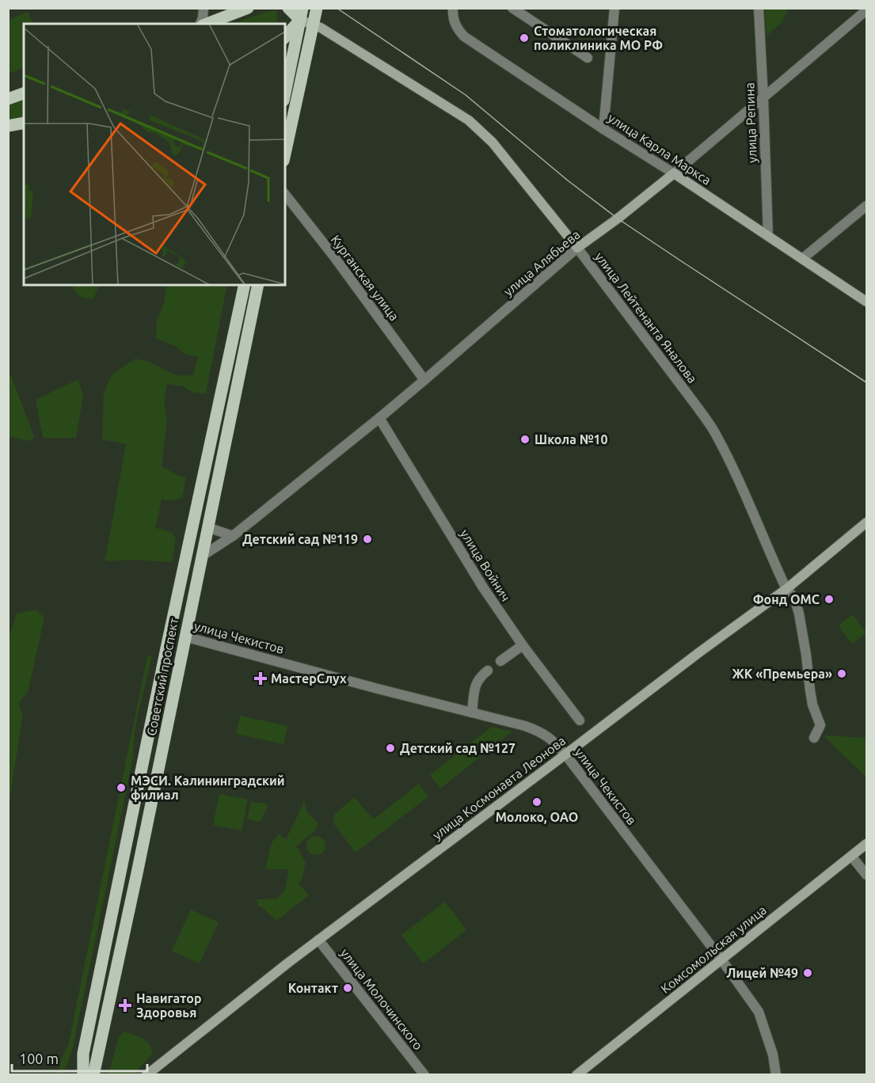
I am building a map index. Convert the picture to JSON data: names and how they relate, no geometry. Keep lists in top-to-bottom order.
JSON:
{
  "streets": {
    "main road": [
      "улица Карла Маркса",
      "улица Алябьева",
      "улица Лейтенанта Яналова",
      "Советский проспект",
      "улица Космонавта Леонова",
      "Комсомольская улица"
    ],
    "street": [
      "улица Репина",
      "Курганская улица",
      "улица Войнич",
      "улица Чекистов",
      "улица Молочинского"
    ]
  },
  "crossings": [
    ["улица Репина", "улица Карла Маркса"],
    ["улица Репина", "улица Алябьева"],
    ["улица Карла Маркса", "улица Алябьева"],
    ["улица Алябьева", "Курганская улица"],
    ["улица Алябьева", "улица Лейтенанта Яналова"],
    ["улица Алябьева", "улица Войнич"],
    ["улица Алябьева", "Советский проспект"],
    ["улица Лейтенанта Яналова", "улица Космонавта Леонова"],
    ["улица Чекистов", "Советский проспект"],
    ["улица Чекистов", "улица Космонавта Леонова"],
    ["улица Чекистов", "Комсомольская улица"],
    ["улица Космонавта Леонова", "улица Молочинского"]
  ],
  "places": {
    "other": [
      "Стоматологическая поликлиника МО РФ",
      "Школа №10",
      "Детский сад №119",
      "Фонд ОМС",
      "ЖК «Премьера»",
      "Детский сад №127",
      "МЭСИ. Калининградский филиал",
      "Молоко, ОАО",
      "Лицей №49",
      "Контакт"
    ],
    "health": ["МастерСлух", "Навигатор Здоровья"]
  },
  "scale_bar": "100 m"
}
